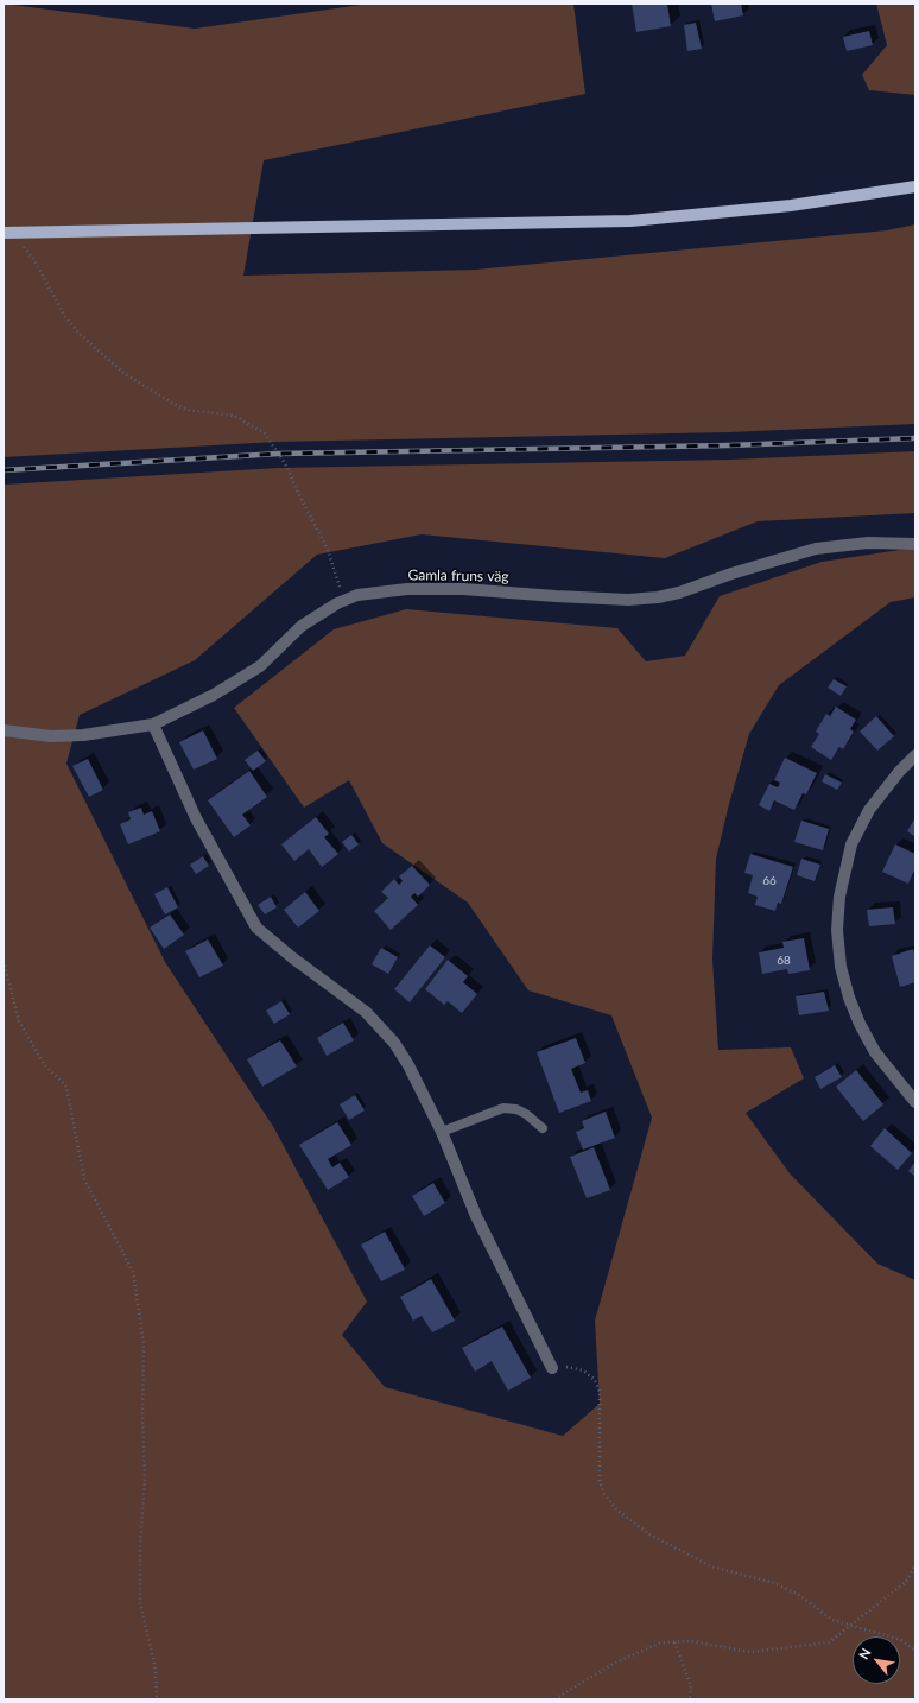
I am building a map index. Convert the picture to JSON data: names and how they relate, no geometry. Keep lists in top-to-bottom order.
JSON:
{
  "streets": {
    "street": ["Gamla fruns väg"]
  },
  "house_numbers": ["66", "68"],
  "north": "top left"
}
